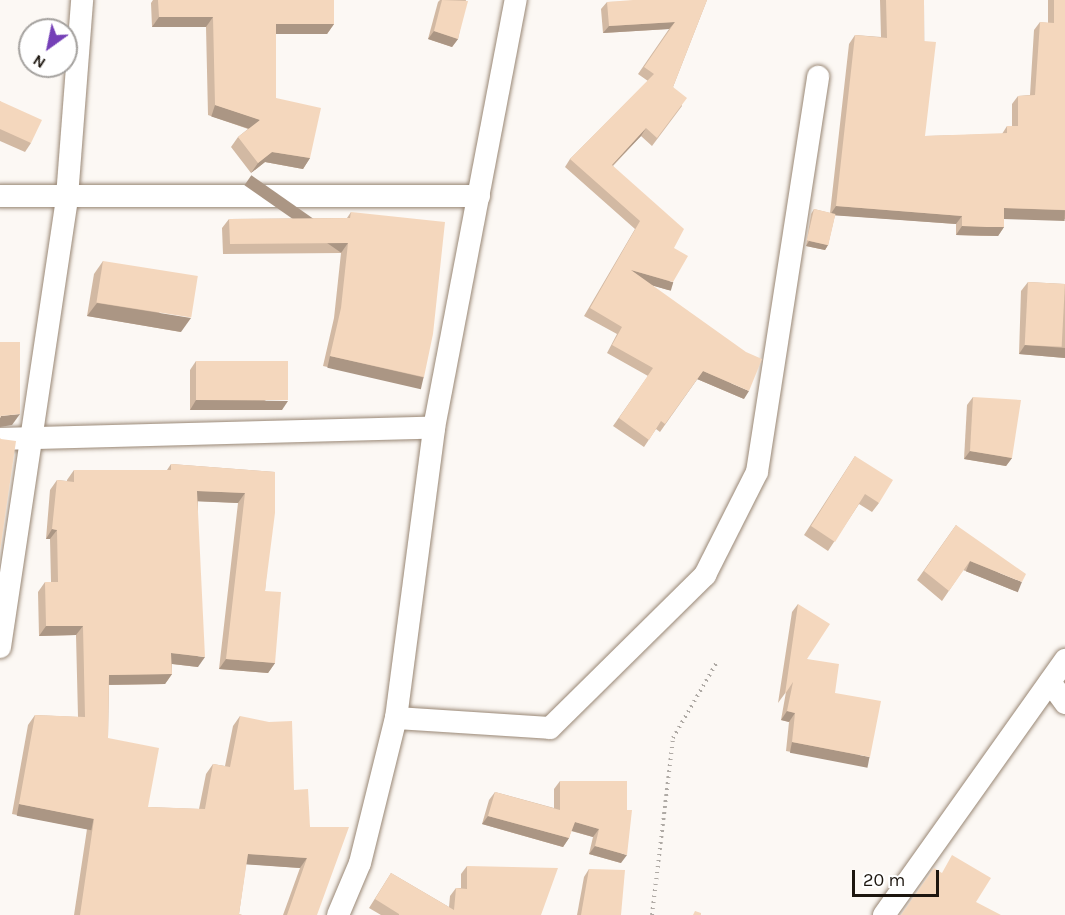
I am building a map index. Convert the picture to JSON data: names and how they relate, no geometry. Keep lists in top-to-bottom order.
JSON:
{
  "scale_bar": "20 m",
  "north": "bottom left"
}
